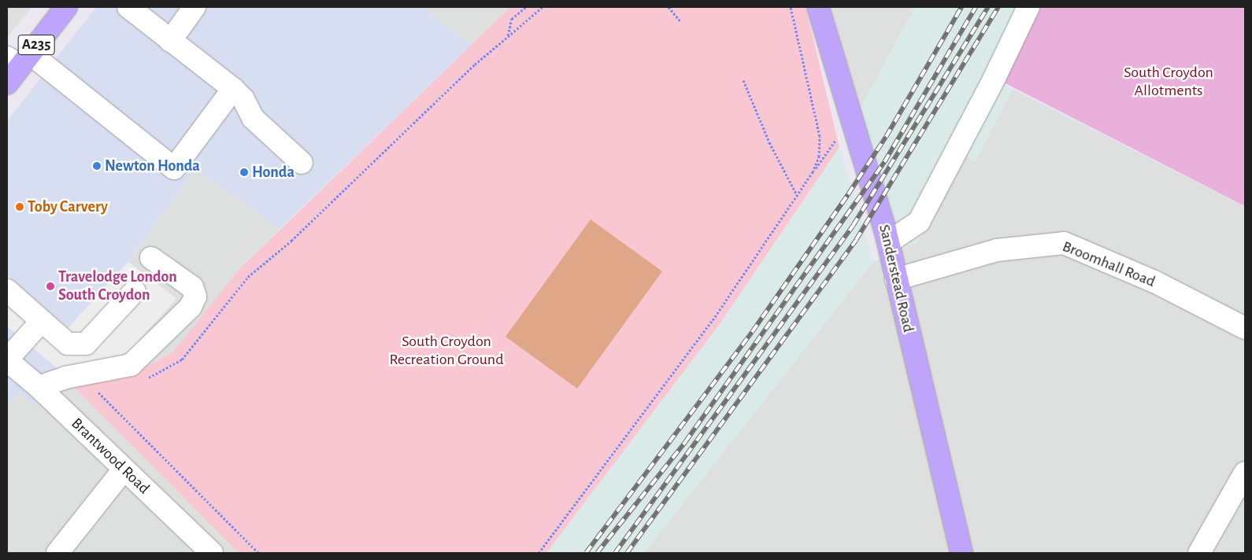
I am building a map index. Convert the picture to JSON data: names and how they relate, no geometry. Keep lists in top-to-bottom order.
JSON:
{
  "streets": {
    "main road": ["A235", "Sanderstead Road"],
    "street": ["Broomhall Road", "Brantwood Road"]
  },
  "crossings": [
    ["Broomhall Road", "Sanderstead Road"]
  ],
  "parks": ["South Croydon Allotments", "South Croydon Recreation Ground"],
  "places": [
    "Newton Honda",
    "Honda",
    "Toby Carvery",
    "Travelodge London South Croydon"
  ]
}
